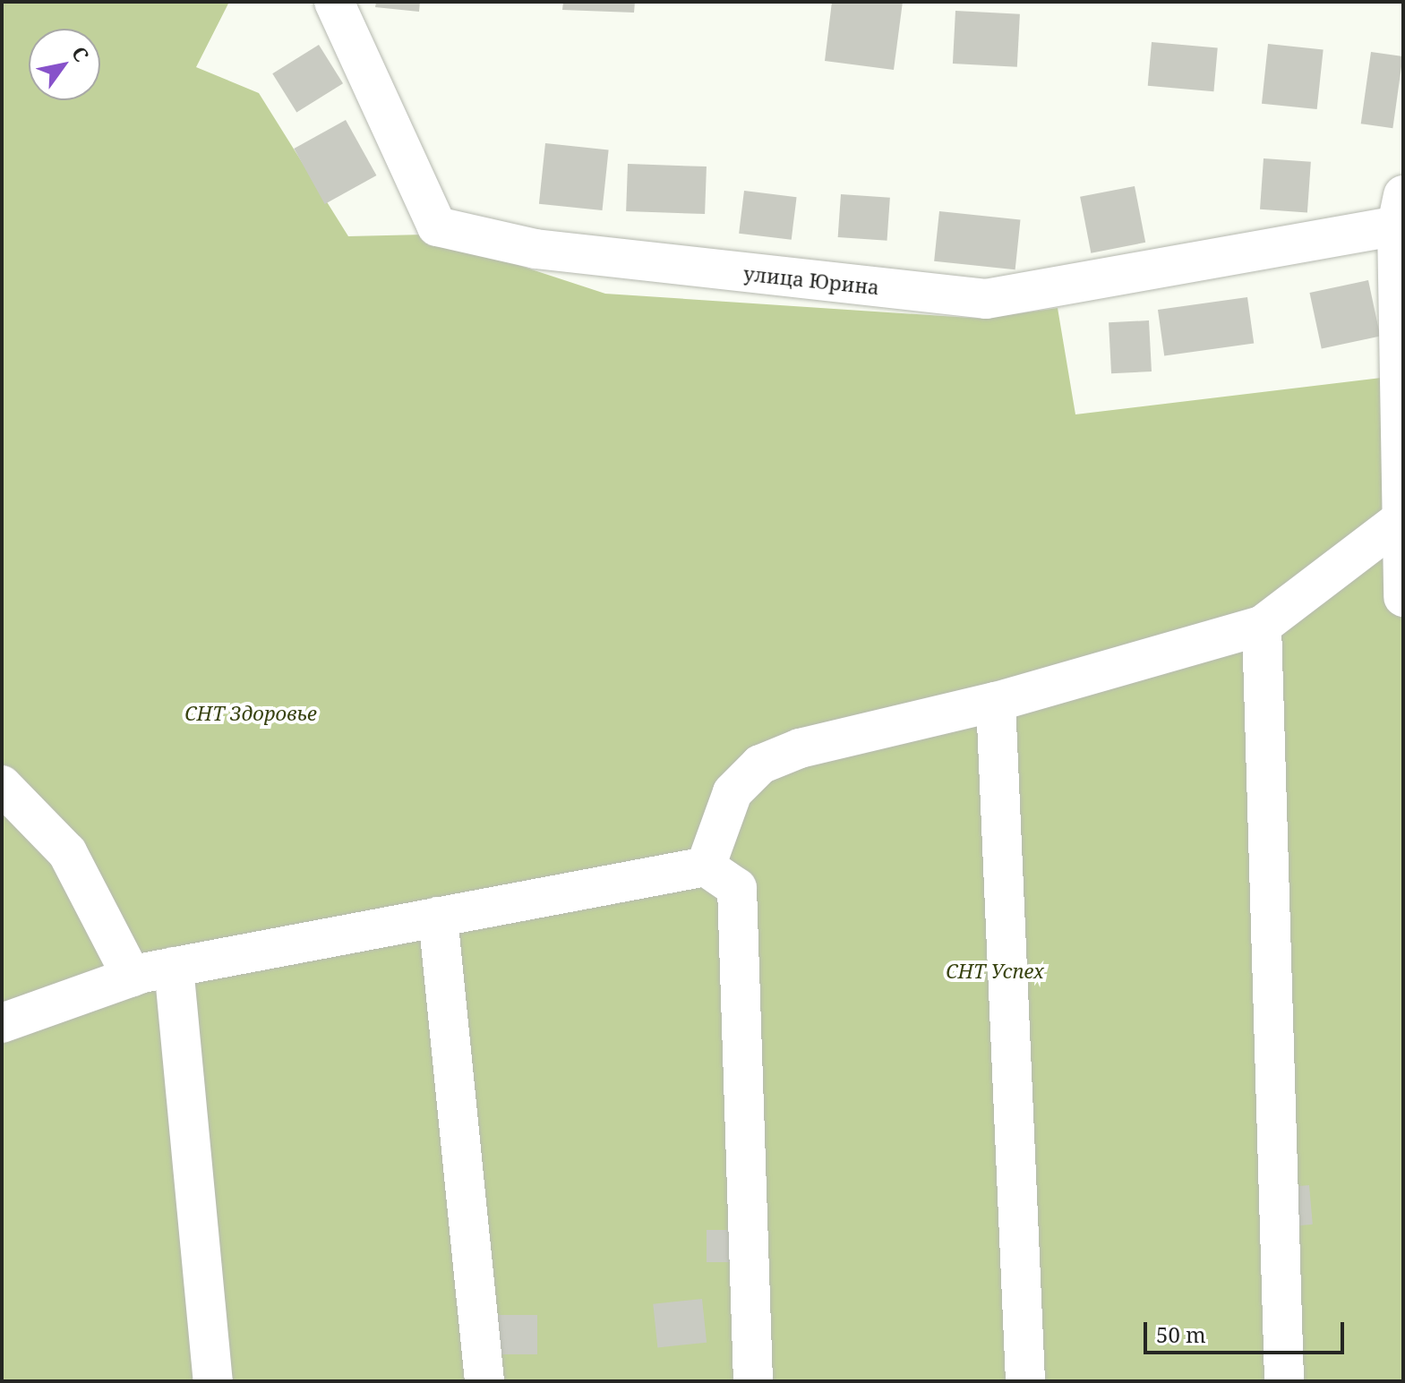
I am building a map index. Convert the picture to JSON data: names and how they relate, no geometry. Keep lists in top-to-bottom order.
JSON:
{
  "streets": {
    "street": ["улица Юрина"]
  },
  "parks": ["СНТ Здоровье", "СНТ Успех"],
  "scale_bar": "50 m",
  "north": "top right"
}
